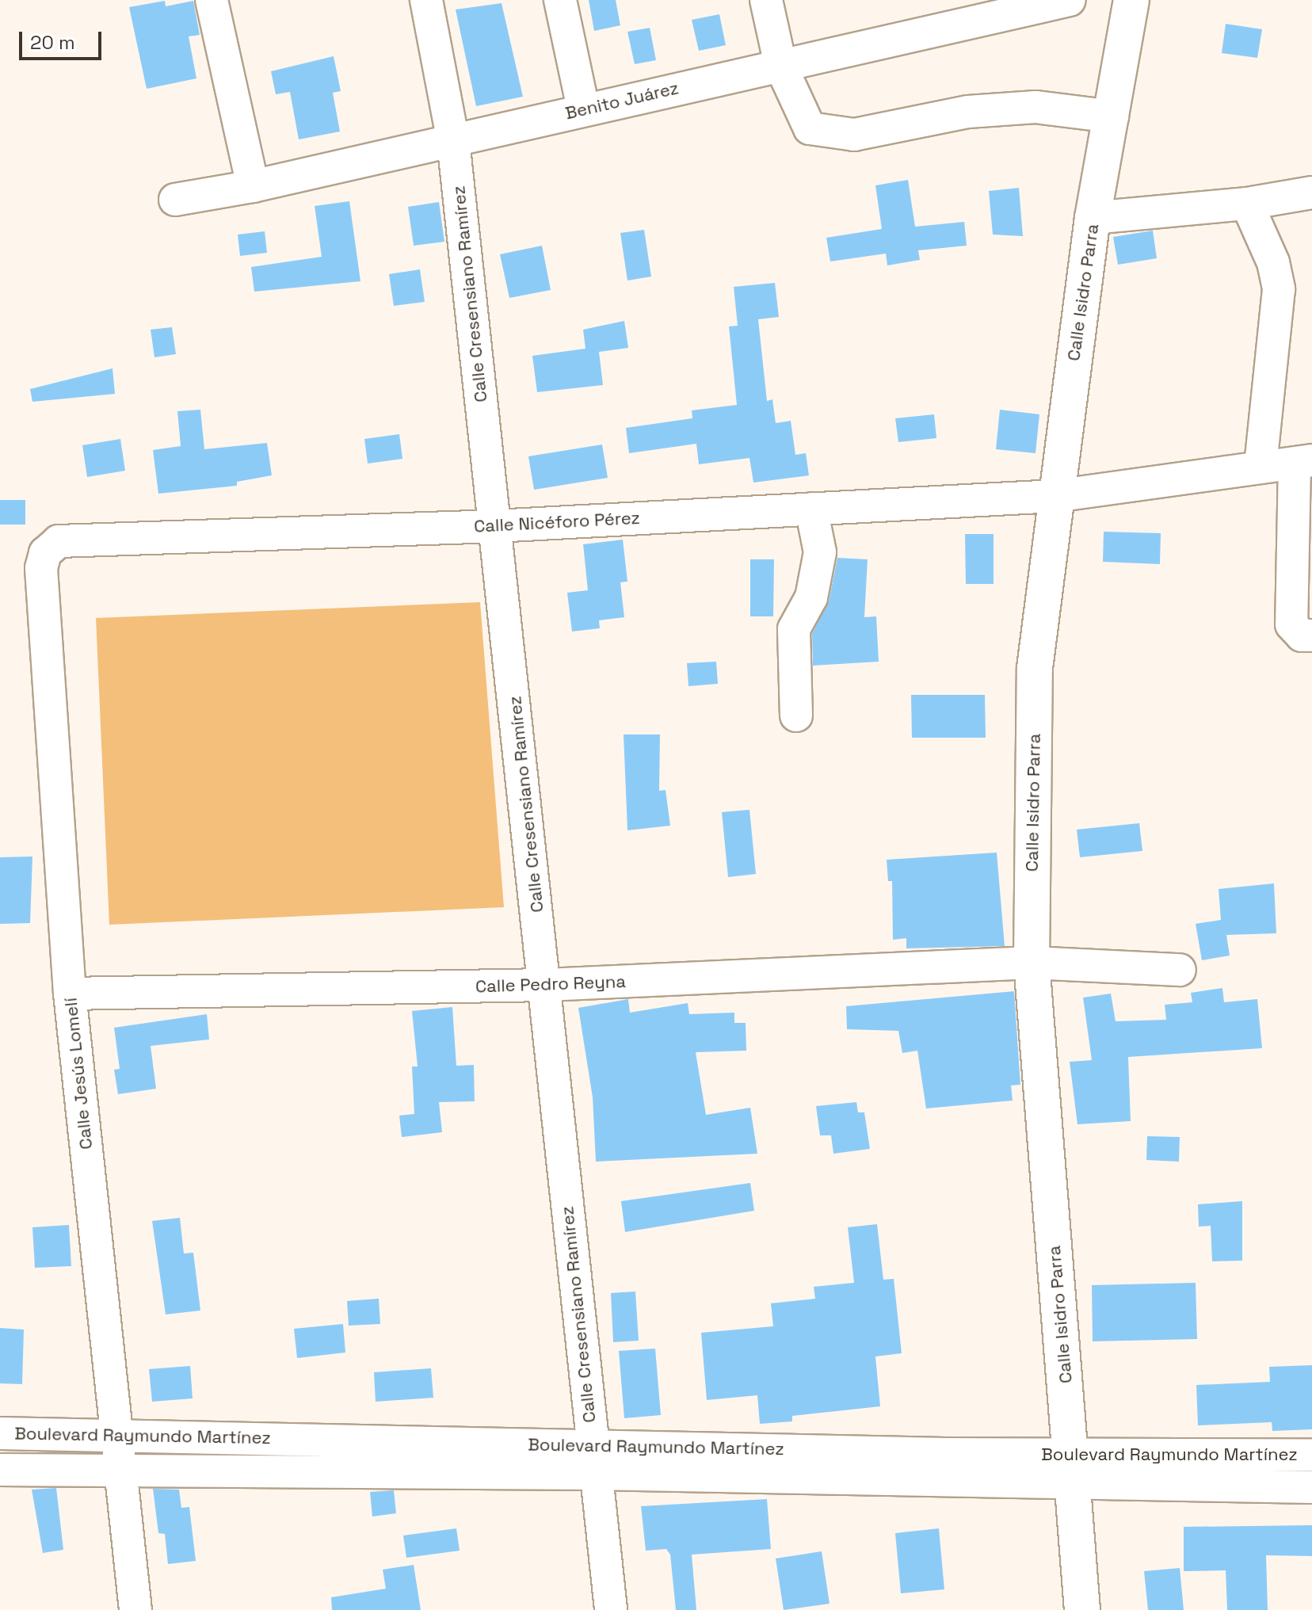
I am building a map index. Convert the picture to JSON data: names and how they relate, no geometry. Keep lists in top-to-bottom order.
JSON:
{
  "streets": {
    "street": [
      "Benito Juárez",
      "Calle Isidro Parra",
      "Calle Cresensiano Ramírez",
      "Calle Nicéforo Pérez",
      "Calle Pedro Reyna",
      "Calle Jesús Lomelí",
      "Boulevard Raymundo Martínez"
    ]
  },
  "crossings": [
    ["Benito Juárez", "Calle Cresensiano Ramírez"],
    ["Calle Isidro Parra", "Calle Nicéforo Pérez"],
    ["Calle Isidro Parra", "Calle Pedro Reyna"],
    ["Calle Isidro Parra", "Boulevard Raymundo Martínez"],
    ["Calle Cresensiano Ramírez", "Calle Nicéforo Pérez"],
    ["Calle Cresensiano Ramírez", "Calle Pedro Reyna"],
    ["Calle Cresensiano Ramírez", "Boulevard Raymundo Martínez"],
    ["Calle Nicéforo Pérez", "Calle Jesús Lomelí"],
    ["Calle Pedro Reyna", "Calle Jesús Lomelí"],
    ["Calle Jesús Lomelí", "Boulevard Raymundo Martínez"]
  ],
  "scale_bar": "20 m"
}
